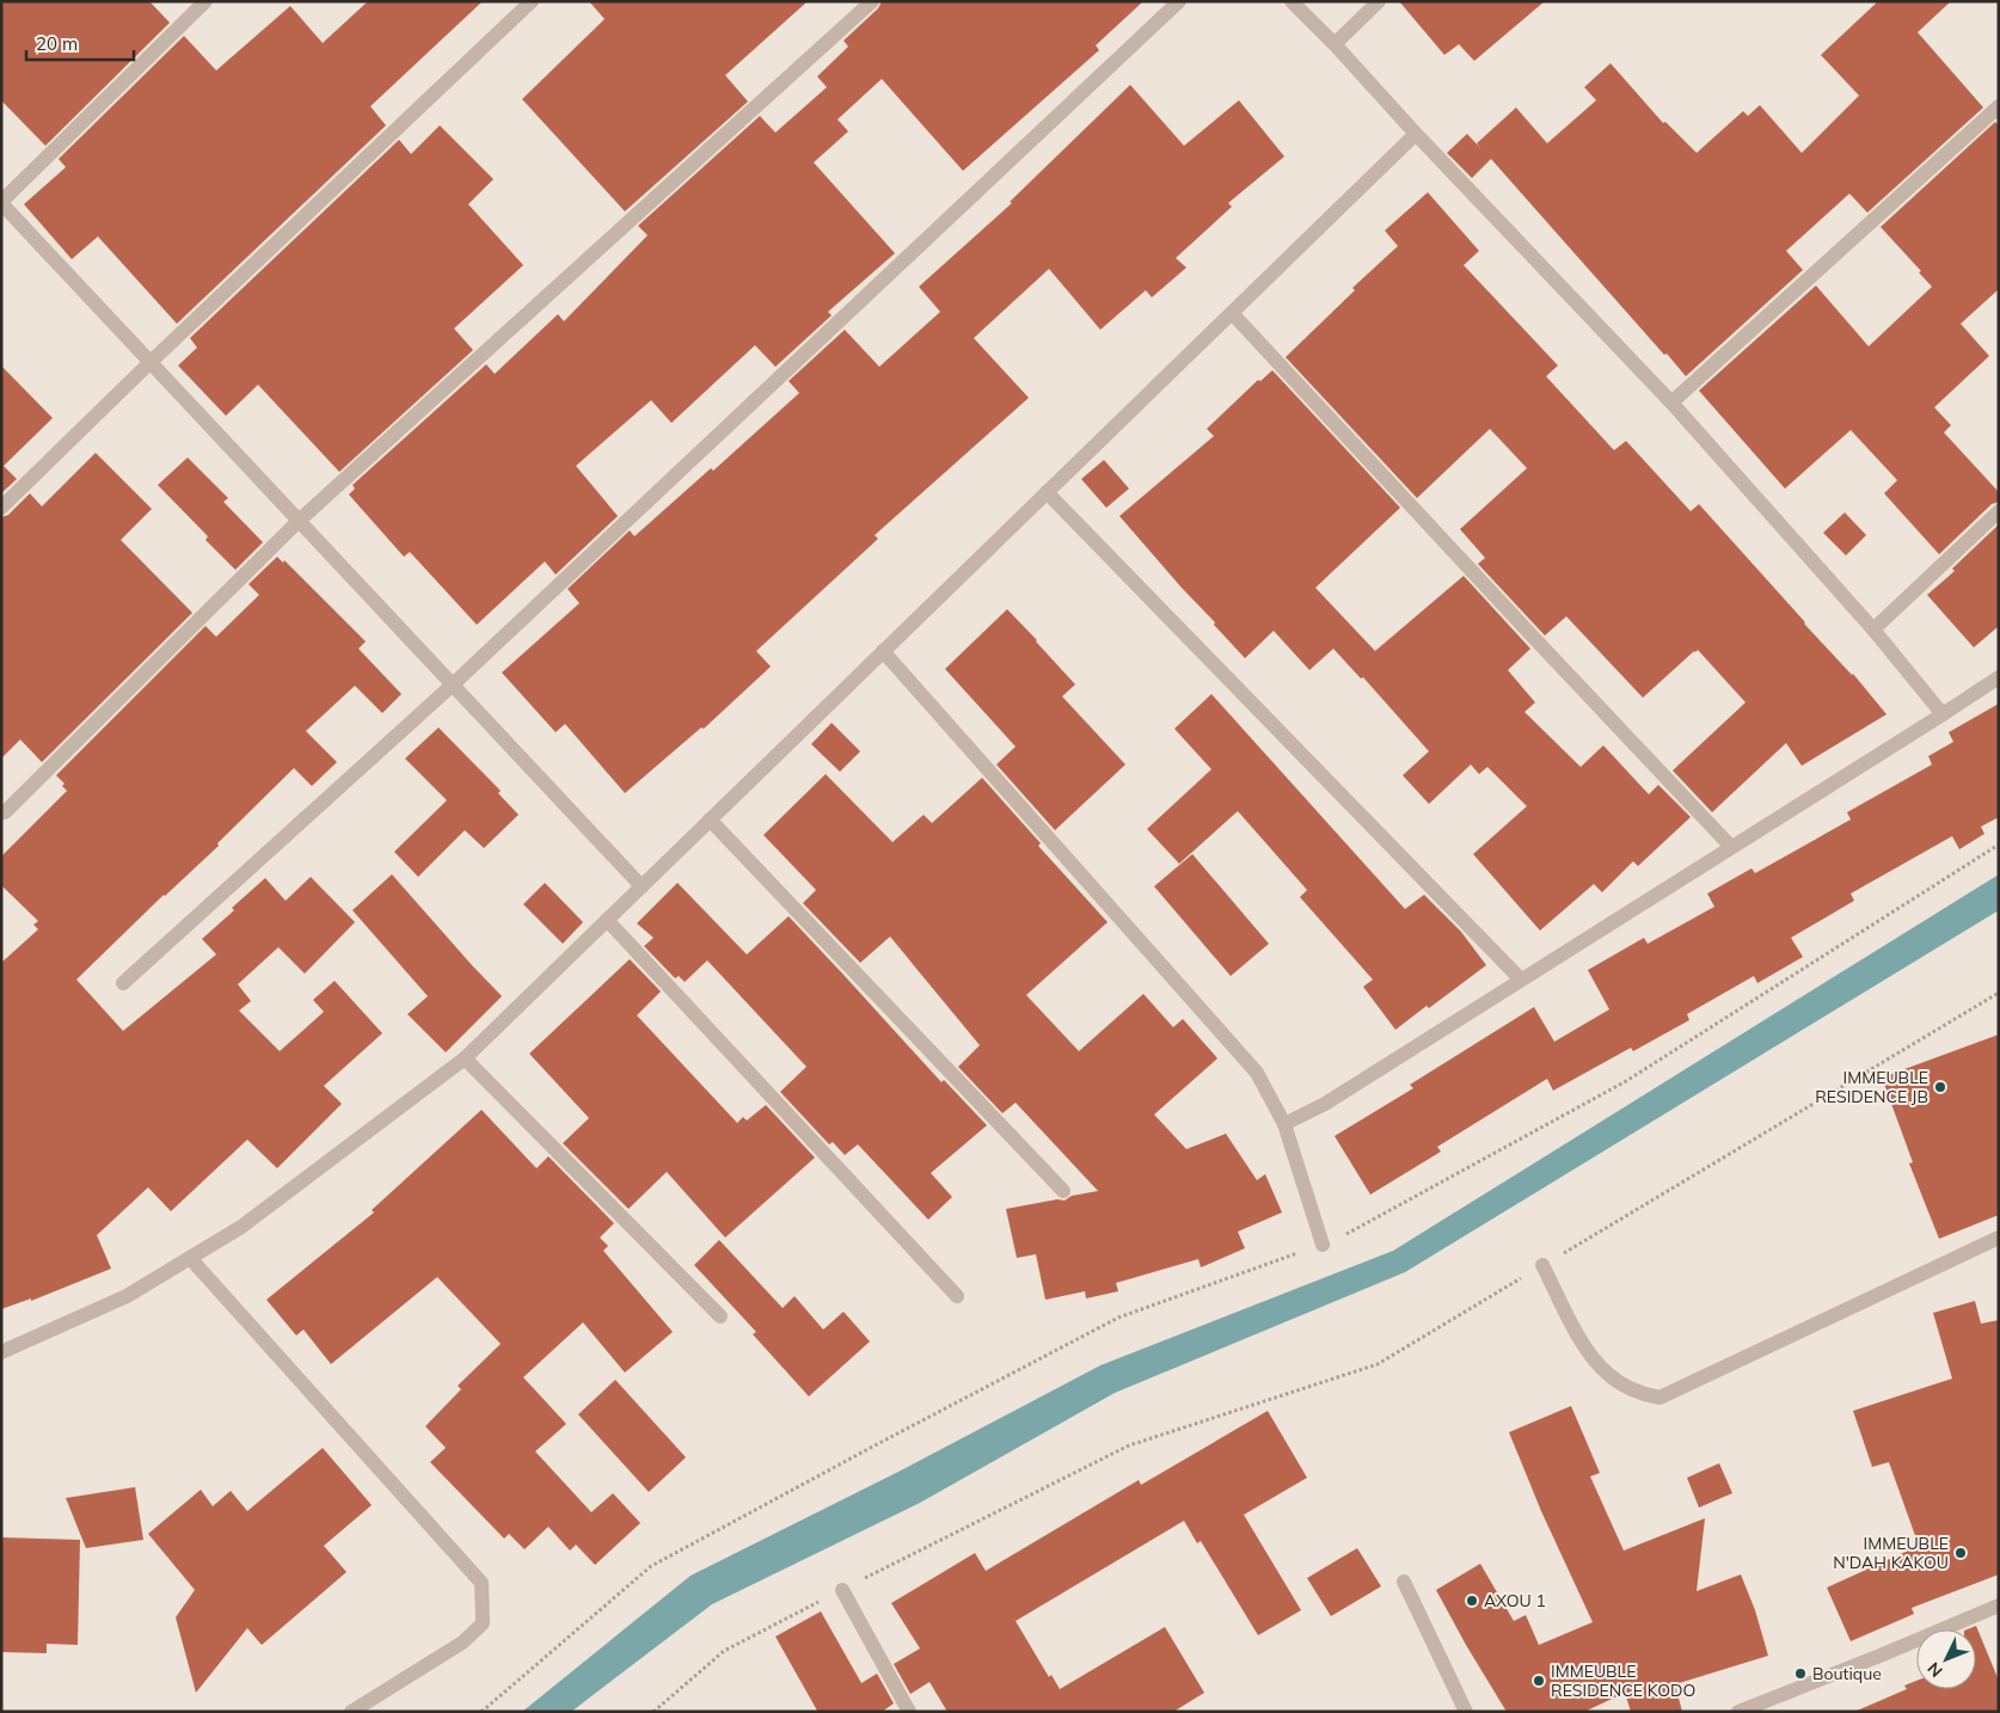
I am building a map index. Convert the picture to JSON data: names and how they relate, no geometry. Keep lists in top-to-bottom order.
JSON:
{
  "places": [
    "IMMEUBLE RESIDENCE JB",
    "IMMEUBLE N'DAH KAKOU",
    "AXOU 1",
    "Boutique",
    "IMMEUBLE RESIDENCE KODO"
  ],
  "scale_bar": "20 m",
  "north": "bottom left"
}
